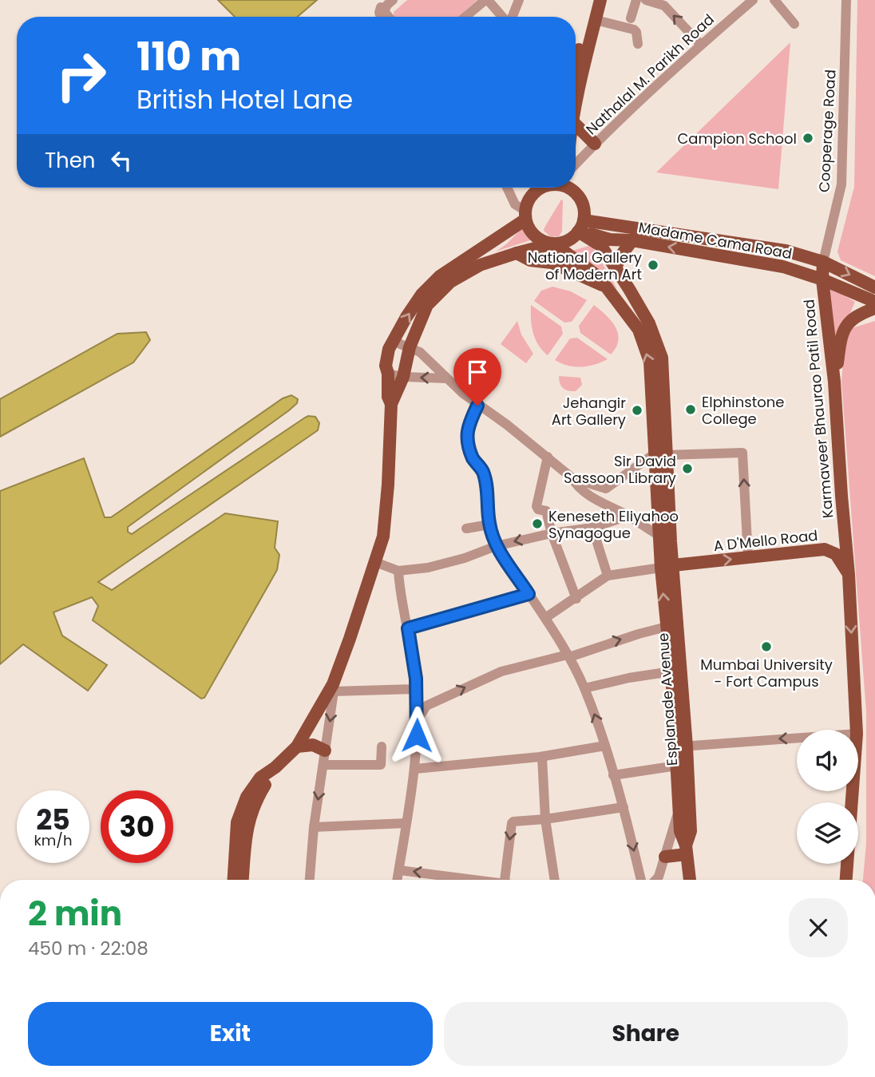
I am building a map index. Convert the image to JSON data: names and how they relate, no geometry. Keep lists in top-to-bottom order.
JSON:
{
  "streets": {
    "main road": [
      "Madame Cama Road",
      "Karmaveer Bhaurao Patil Road",
      "A D'Mello Road",
      "Esplanade Avenue"
    ],
    "street": ["Nathalal M. Parikh Road", "Cooperage Road"]
  },
  "crossings": [
    ["Cooperage Road", "Madame Cama Road"],
    ["Cooperage Road", "Karmaveer Bhaurao Patil Road"],
    ["Madame Cama Road", "Karmaveer Bhaurao Patil Road"],
    ["Karmaveer Bhaurao Patil Road", "A D'Mello Road"],
    ["A D'Mello Road", "Esplanade Avenue"]
  ],
  "one_way": ["A D'Mello Road"],
  "places": [
    "Campion School",
    "National Gallery of Modern Art",
    "Elphinstone College",
    "Jehangir Art Gallery",
    "Sir David Sassoon Library",
    "Keneseth Eliyahoo Synagogue",
    "Mumbai University - Fort Campus"
  ],
  "page": {
    "turn": ["110 m", "British Hotel Lane"],
    "then": "Then",
    "speed": "25 km/h",
    "limit": "30",
    "heading": ["2 min", "450 m · 22:08"],
    "buttons": ["Exit", "Share"]
  }
}
